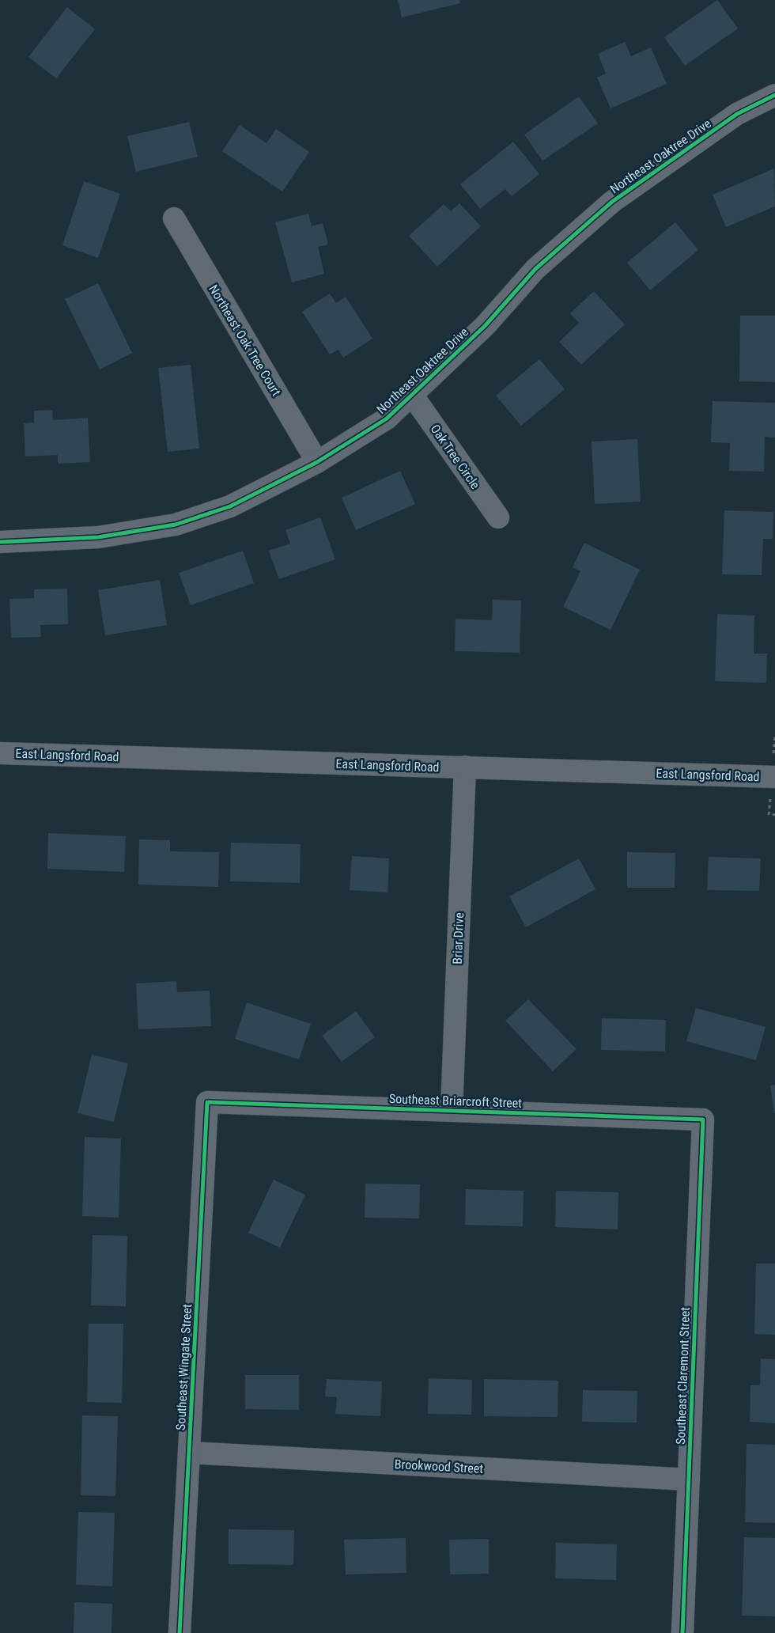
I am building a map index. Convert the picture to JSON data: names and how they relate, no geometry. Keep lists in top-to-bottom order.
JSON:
{
  "streets": {
    "street": [
      "Northeast Oaktree Drive",
      "Northeast Oak Tree Court",
      "Oak Tree Circle",
      "East Langsford Road",
      "Briar Drive",
      "Southeast Briarcroft Street",
      "Southeast Wingate Street",
      "Southeast Claremont Street",
      "Brookwood Street"
    ]
  },
  "crossings": [
    ["Northeast Oaktree Drive", "Northeast Oak Tree Court"],
    ["Northeast Oaktree Drive", "Oak Tree Circle"],
    ["East Langsford Road", "Briar Drive"],
    ["Briar Drive", "Southeast Briarcroft Street"],
    ["Southeast Briarcroft Street", "Southeast Wingate Street"],
    ["Southeast Briarcroft Street", "Southeast Claremont Street"],
    ["Southeast Wingate Street", "Brookwood Street"],
    ["Southeast Claremont Street", "Brookwood Street"]
  ]
}
